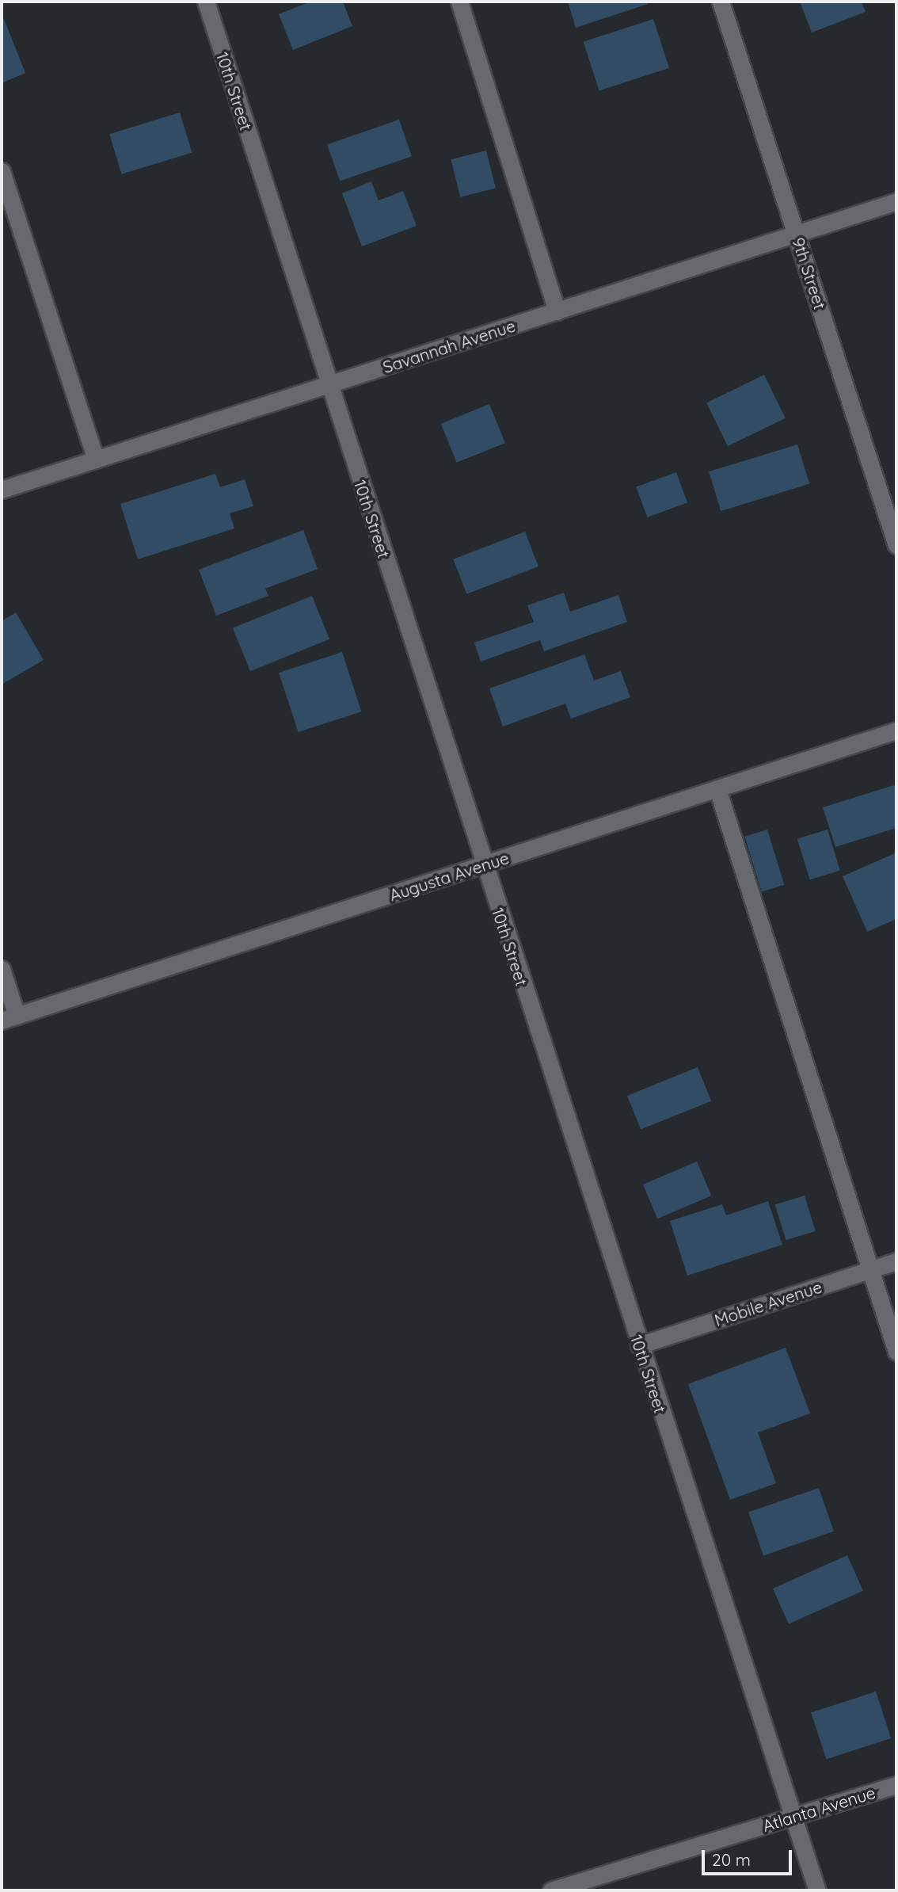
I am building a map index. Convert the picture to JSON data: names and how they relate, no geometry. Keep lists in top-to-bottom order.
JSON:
{
  "streets": {
    "street": [
      "10th Street",
      "9th Street",
      "Savannah Avenue",
      "Augusta Avenue",
      "Mobile Avenue",
      "Atlanta Avenue"
    ]
  },
  "crossings": [
    ["10th Street", "Savannah Avenue"],
    ["10th Street", "Augusta Avenue"],
    ["10th Street", "Mobile Avenue"],
    ["10th Street", "Atlanta Avenue"],
    ["9th Street", "Savannah Avenue"]
  ],
  "scale_bar": "20 m"
}
